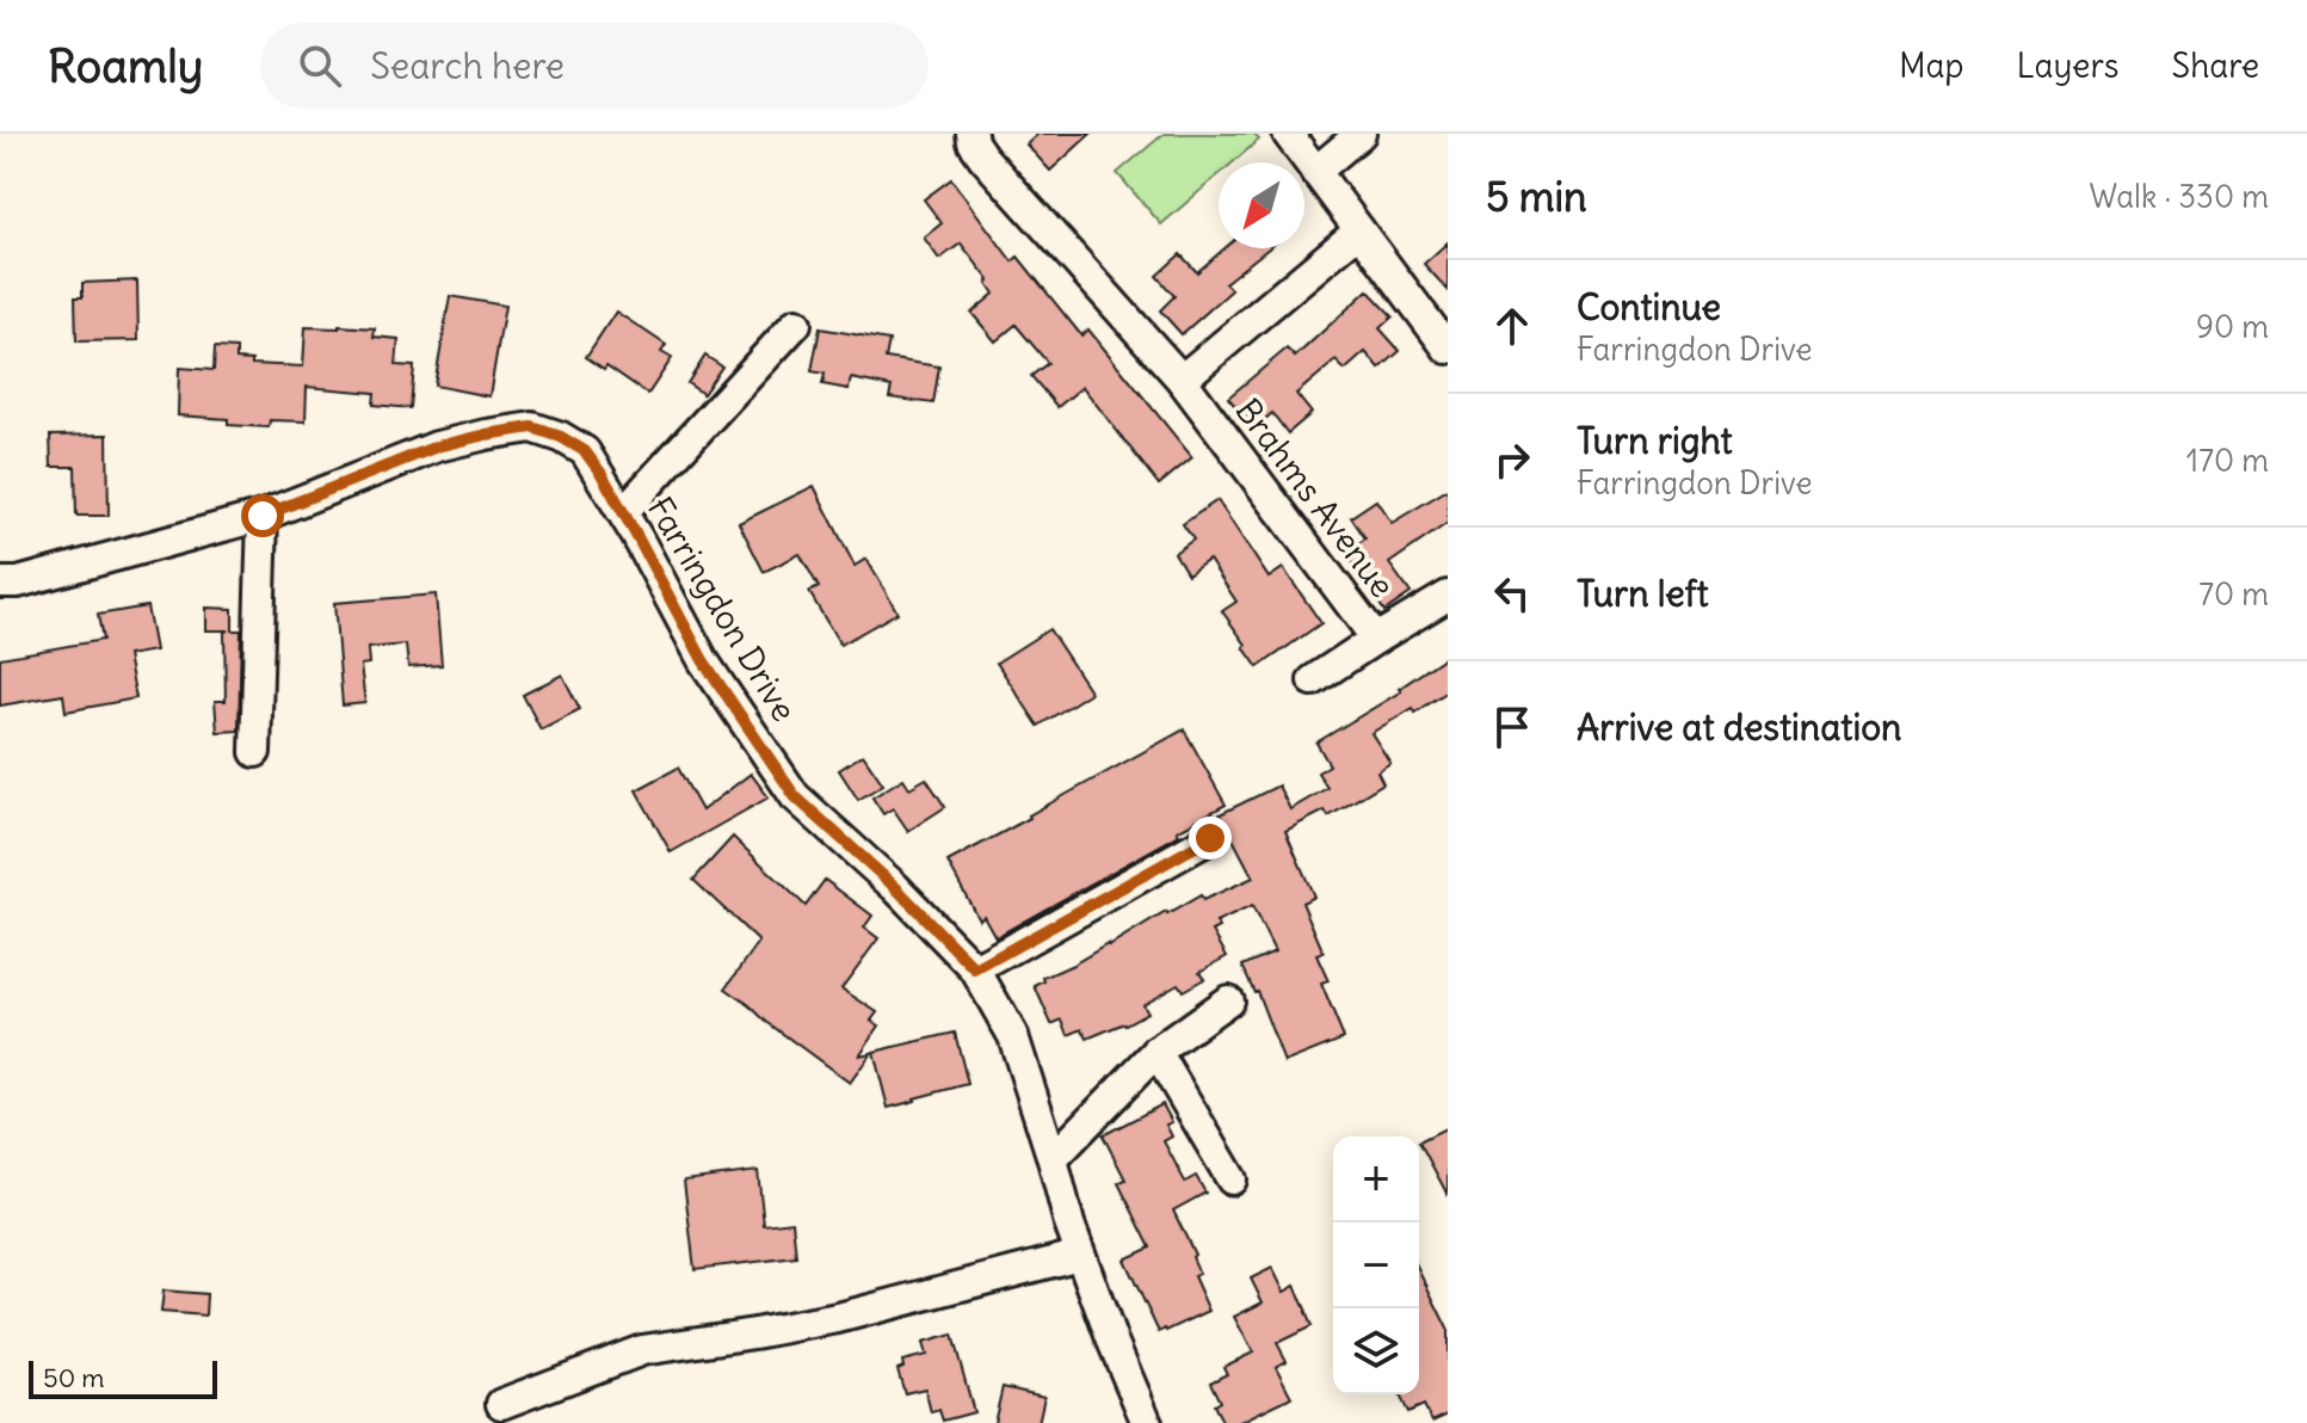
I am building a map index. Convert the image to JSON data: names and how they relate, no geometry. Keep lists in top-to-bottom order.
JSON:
{
  "streets": {
    "street": ["Brahms Avenue", "Farringdon Drive"]
  },
  "scale_bar": "50 m",
  "north": "bottom left",
  "page": {
    "header": "Roamly",
    "search": "Search here",
    "nav": ["Map", "Layers", "Share"],
    "heading": ["5 min", "Walk · 330 m"],
    "list": [
      ["Continue", "Farringdon Drive", "90 m"],
      ["Turn right", "Farringdon Drive", "170 m"],
      ["Turn left", "70 m"],
      "Arrive at destination"
    ],
    "map_buttons": ["+", "−"],
    "scale": "50 m"
  }
}
